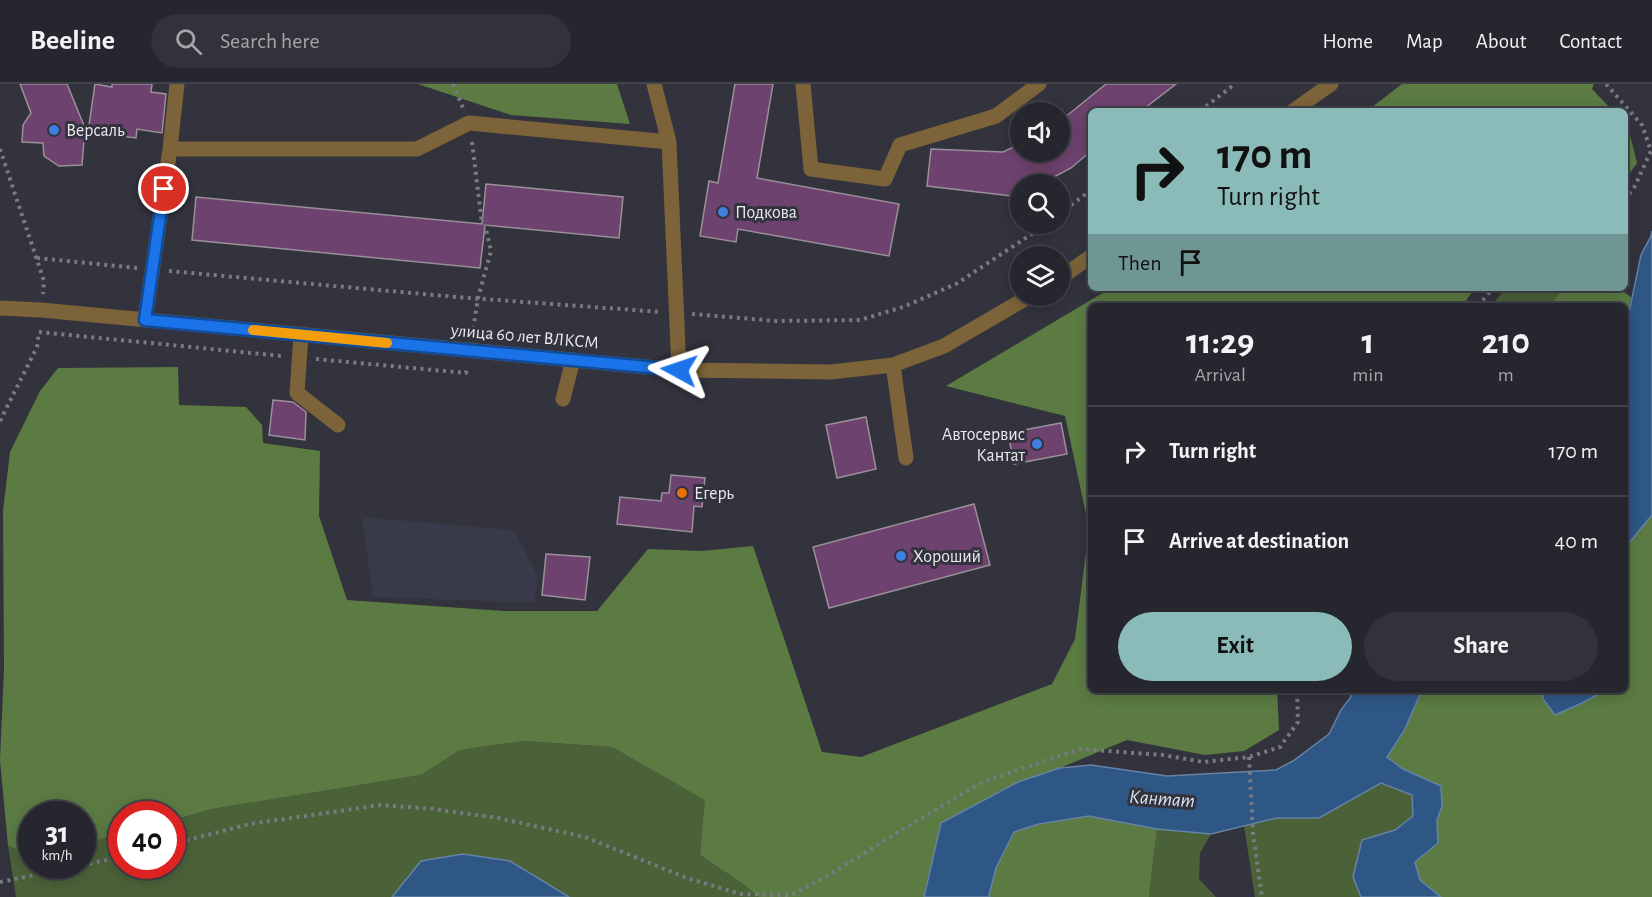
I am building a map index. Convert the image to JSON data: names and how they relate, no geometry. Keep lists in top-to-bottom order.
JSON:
{
  "streets": {
    "street": ["улица 60 лет ВЛКСМ"]
  },
  "water": ["Кантат"],
  "places": [
    "Версаль",
    "Подкова",
    "Автосервис Кантат",
    "Егерь",
    "Хороший"
  ],
  "page": {
    "header": "Beeline",
    "search": "Search here",
    "nav": [
      "Home",
      "Map",
      "About",
      "Contact"
    ],
    "turn": ["170 m", "Turn right"],
    "then": "Then",
    "eta": [
      "11:29",
      "Arrival",
      "1",
      "min",
      "210",
      "m"
    ],
    "list": [
      {
        "name": "Turn right",
        "value": "170 m"
      },
      {
        "name": "Arrive at destination",
        "value": "40 m"
      }
    ],
    "buttons": ["Exit", "Share"],
    "speed": "31 km/h",
    "limit": "40"
  }
}
